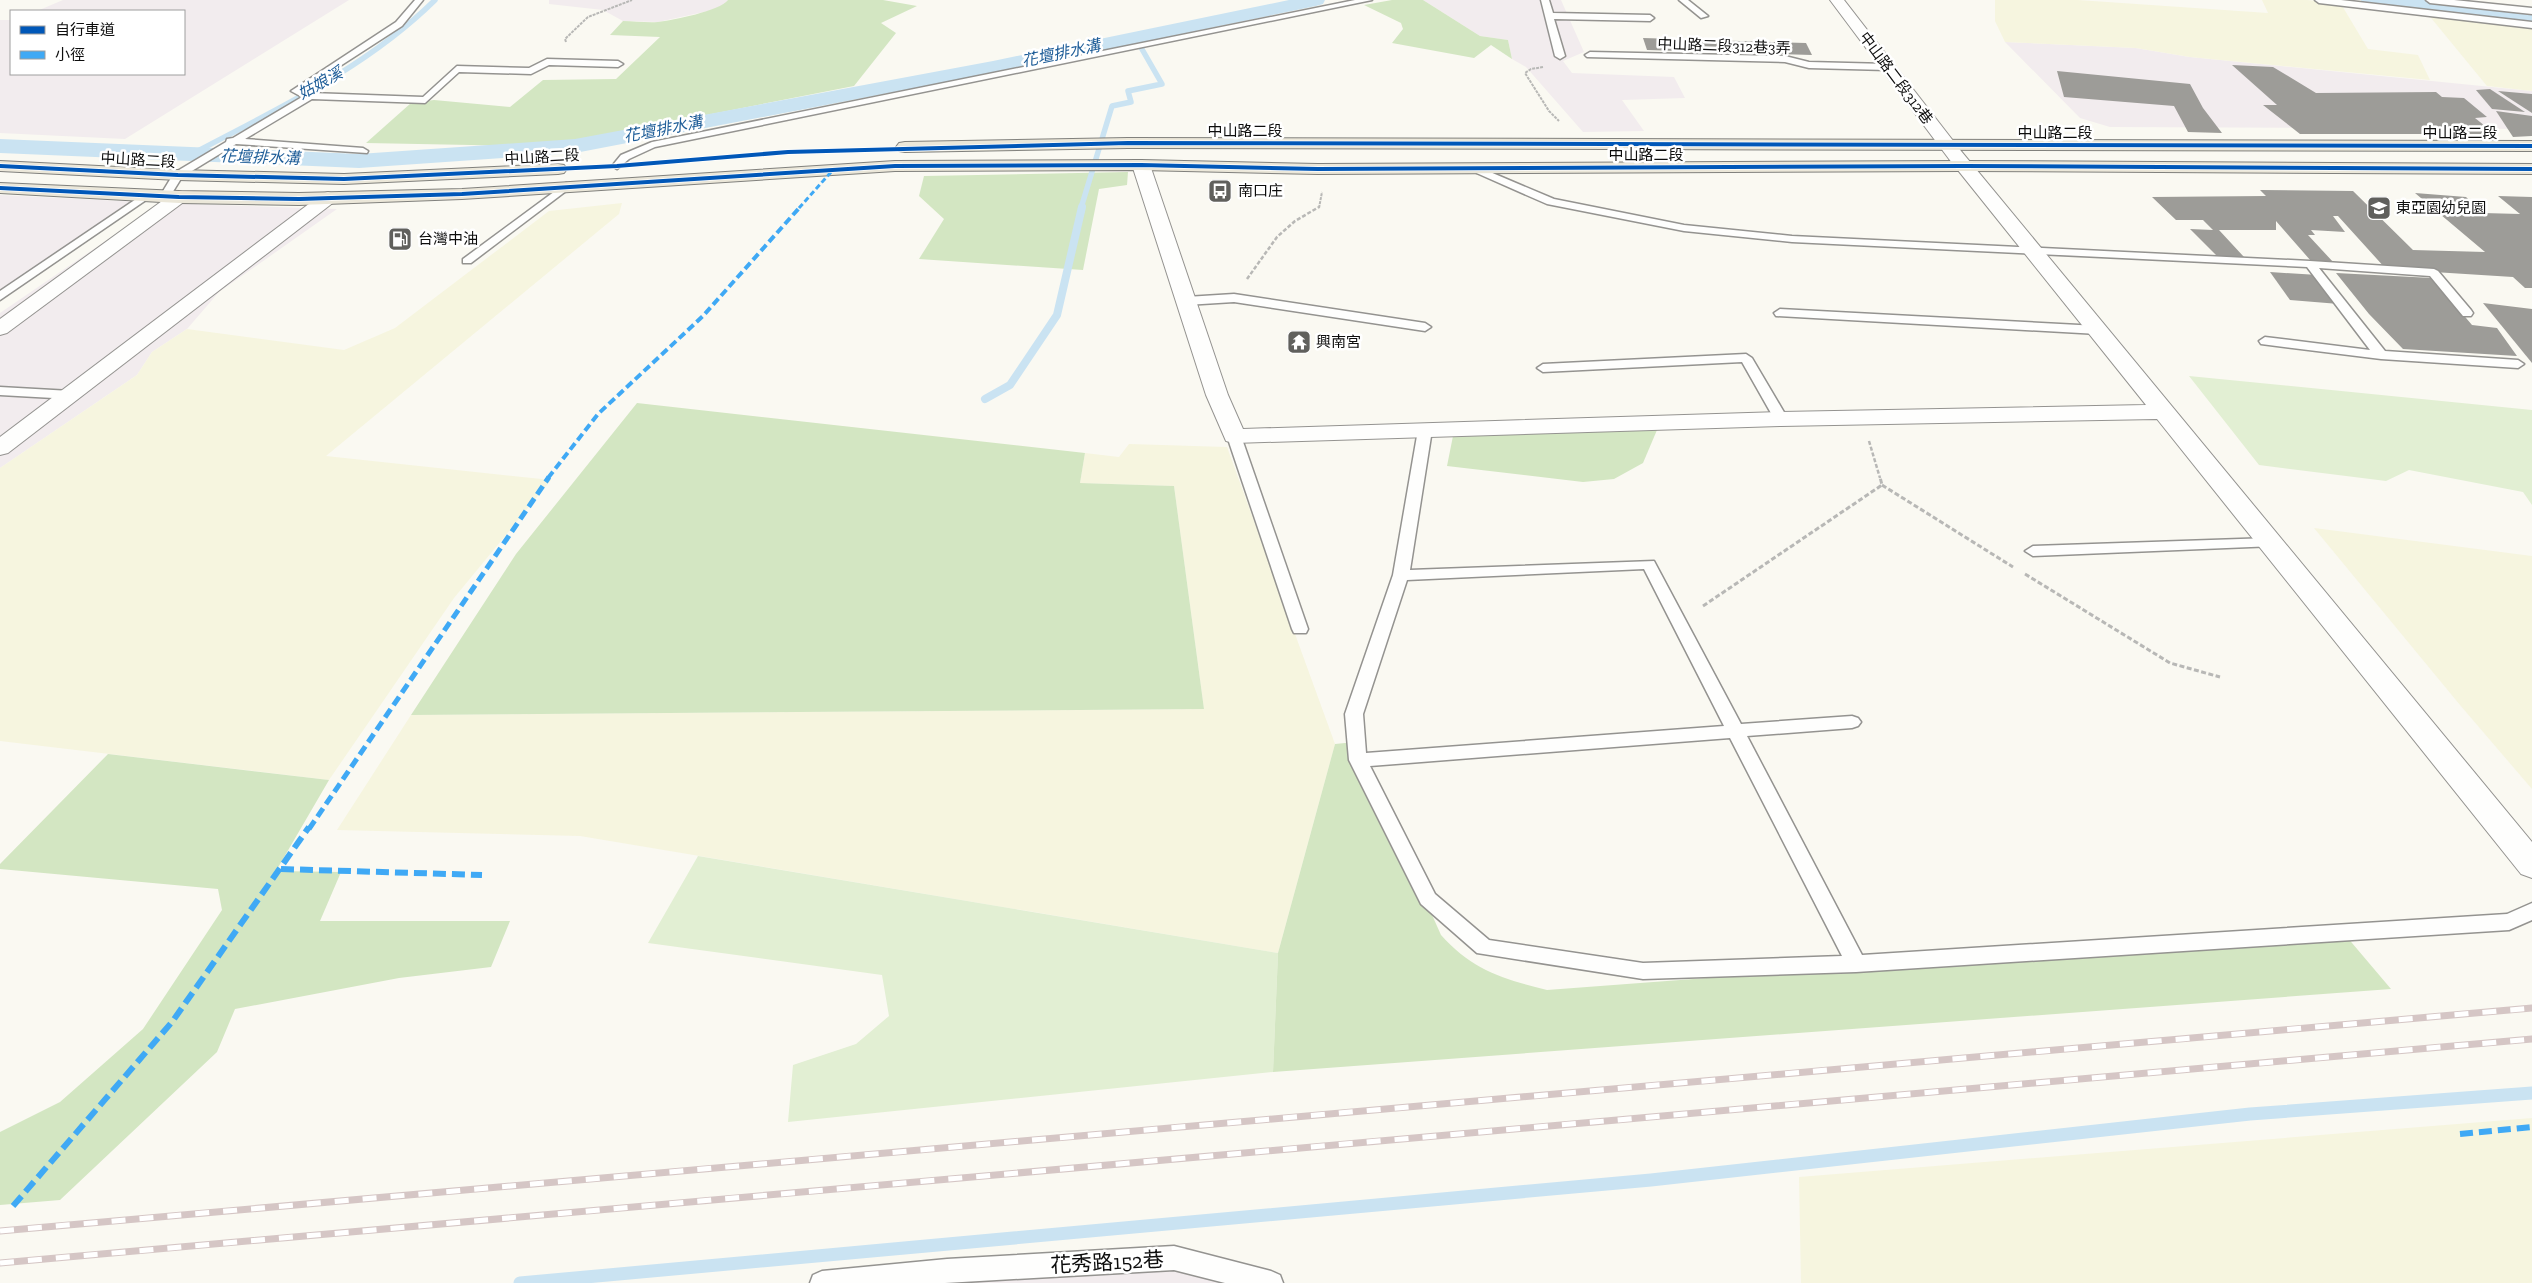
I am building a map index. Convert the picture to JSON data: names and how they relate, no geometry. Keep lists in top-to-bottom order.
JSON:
{
  "streets": {
    "main road": ["中山路二段"],
    "street": ["中山路二段312巷"],
    "lane": ["中山路二段312巷3弄", "花秀路152巷"]
  },
  "crossings": [
    ["中山路二段312巷3弄", "中山路二段312巷"],
    ["中山路二段312巷", "中山路二段"]
  ],
  "water": ["花壇排水溝", "姑娘溪"],
  "places": {
    "bus stop": ["南口庄"],
    "school or university": ["東亞園幼兒園"],
    "fuel station": ["台灣中油"],
    "temple": ["興南宮"]
  },
  "legend": ["自行車道", "小徑"]
}
